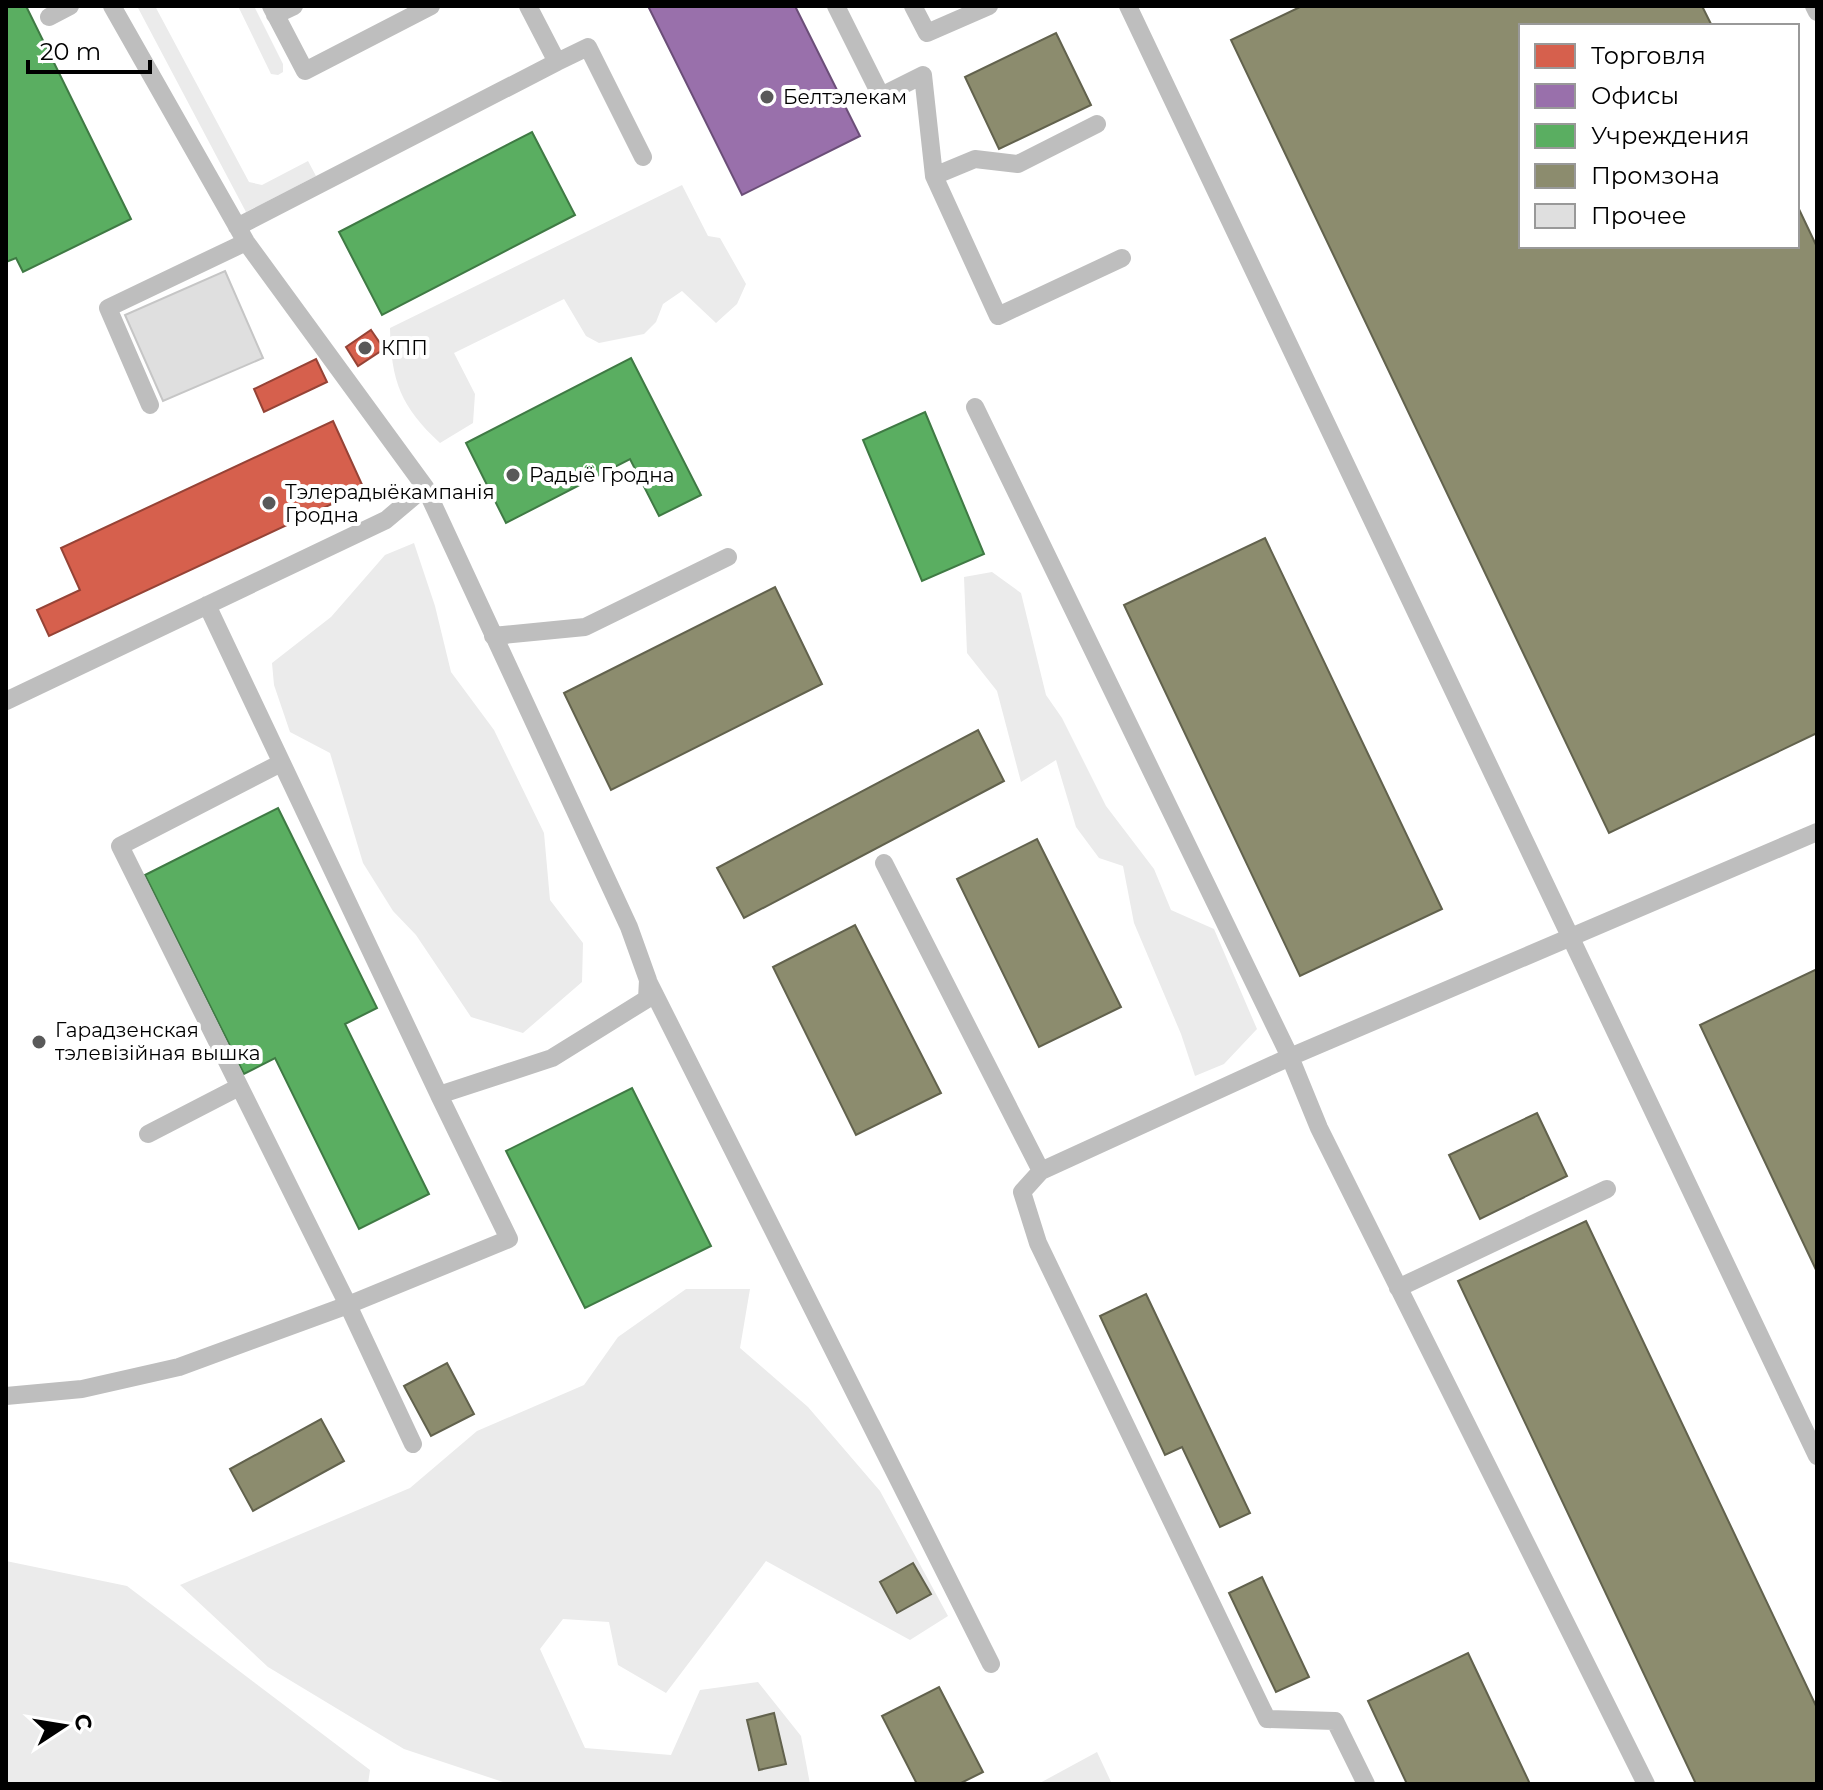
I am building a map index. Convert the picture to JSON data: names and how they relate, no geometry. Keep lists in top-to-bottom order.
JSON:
{
  "places": [
    "Белтэлекам",
    "КПП",
    "Радыё Гродна",
    "Тэлерадыёкампанія Гродна",
    "Гарадзенская тэлевізійная вышка"
  ],
  "legend": [
    "Торговля",
    "Офисы",
    "Учреждения",
    "Промзона",
    "Прочее"
  ],
  "scale_bar": "20 m",
  "north": "right"
}
